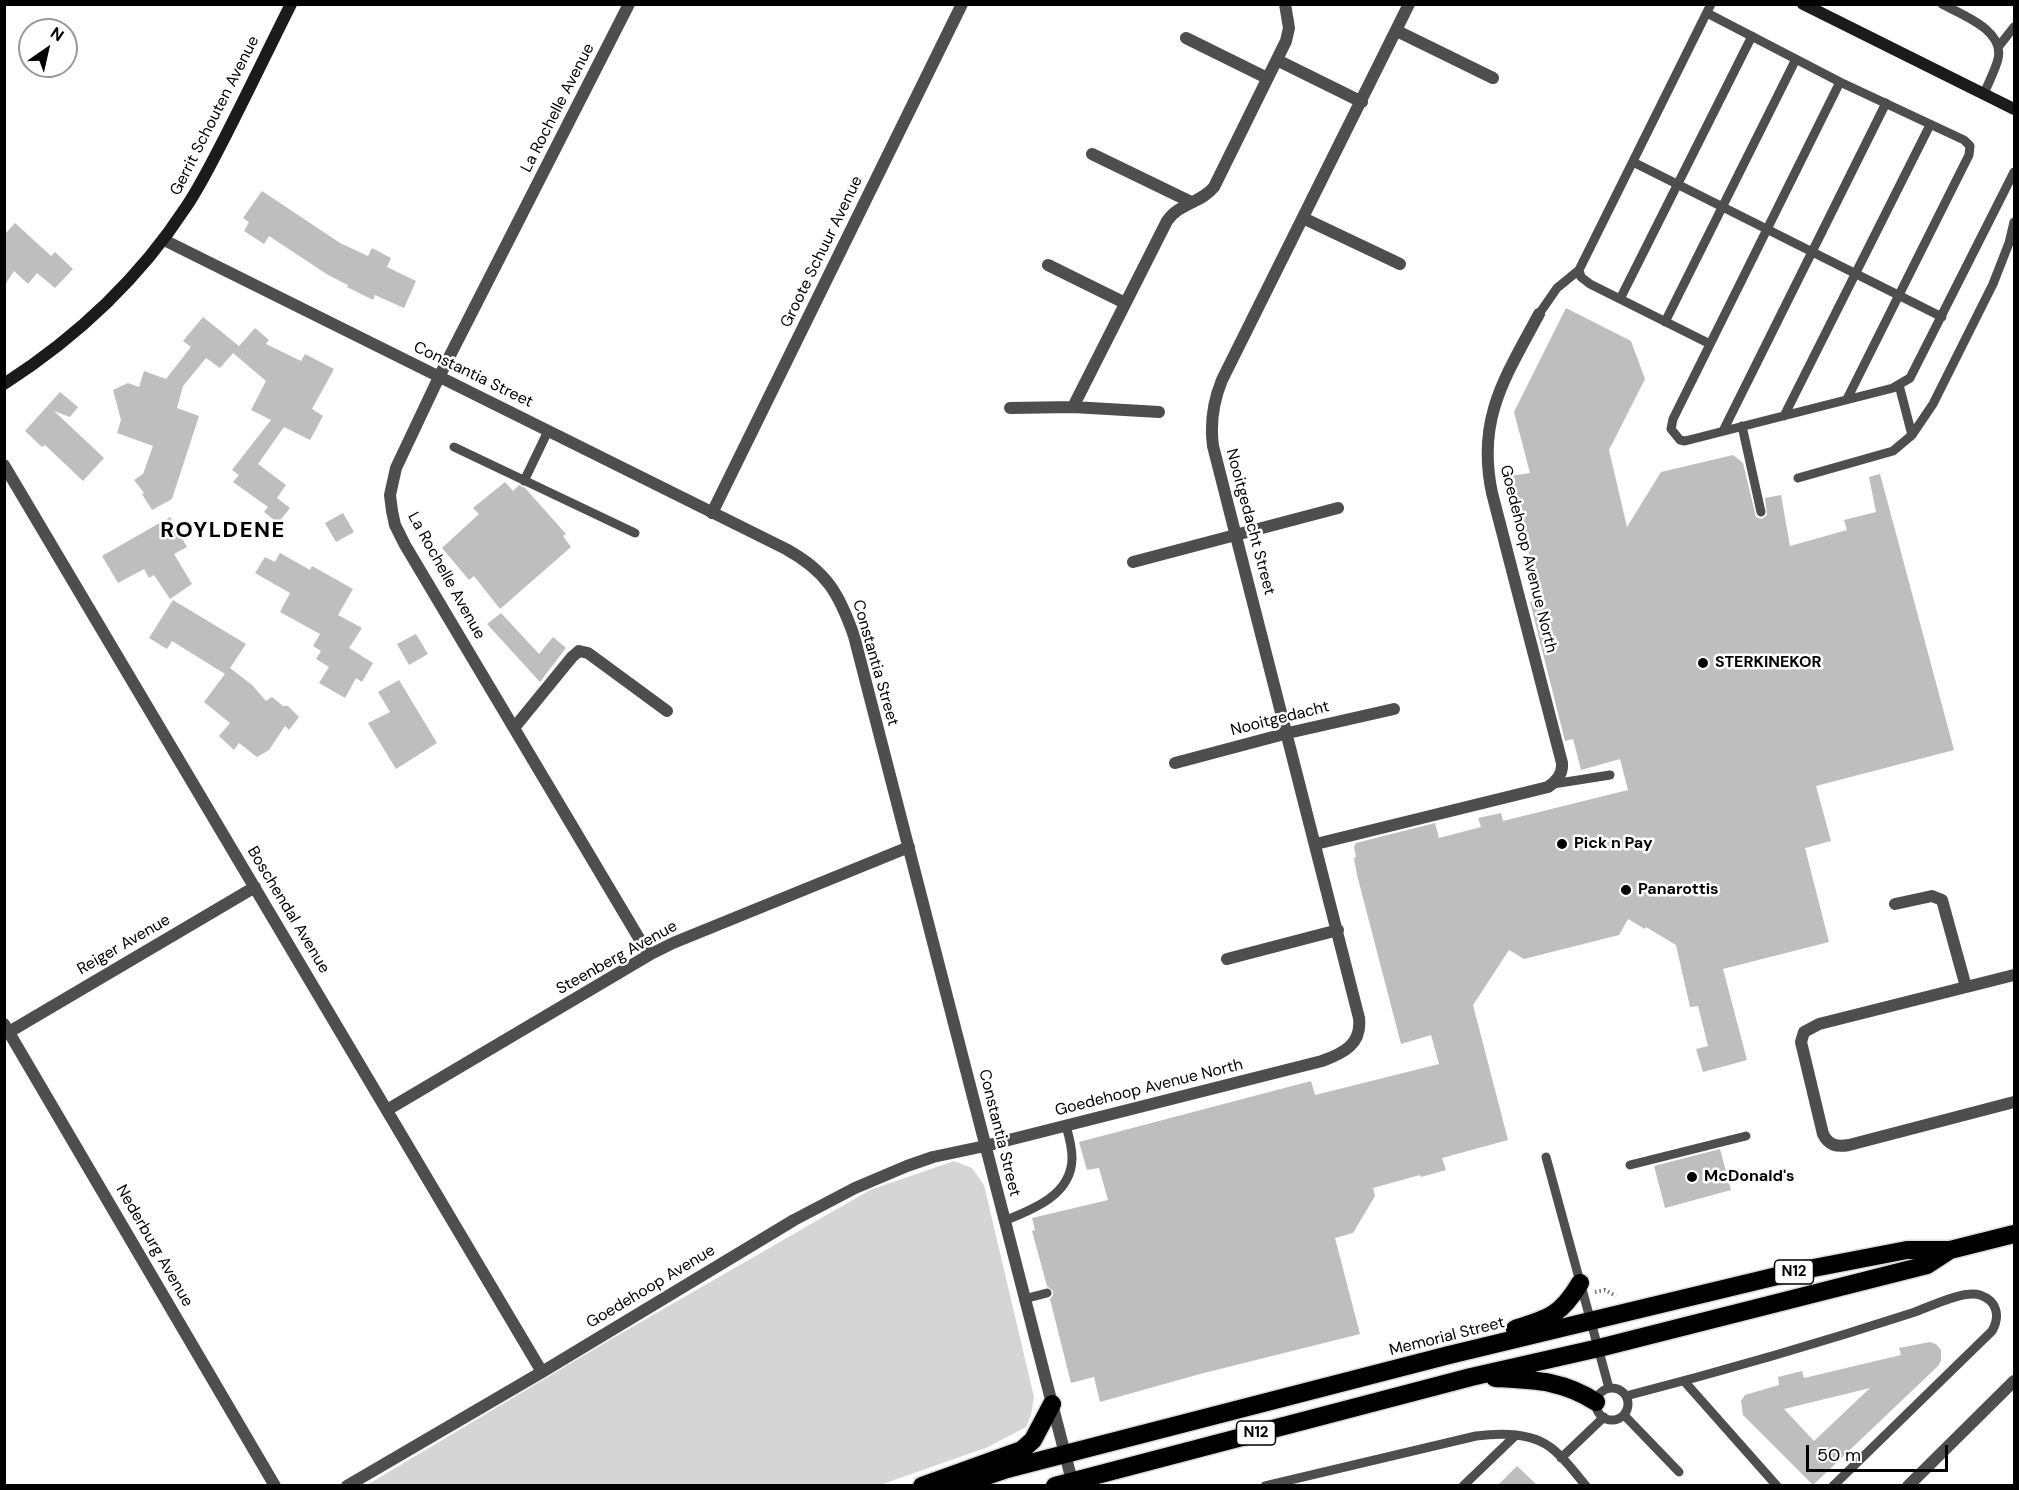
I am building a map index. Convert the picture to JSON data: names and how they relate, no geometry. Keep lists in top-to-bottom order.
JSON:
{
  "streets": {
    "highway": ["N12", "Memorial Street"],
    "street": [
      "La Rochelle Avenue",
      "Gerrit Schouten Avenue",
      "Groote Schuur Avenue",
      "Constantia Street",
      "Nooitgedacht Street",
      "Goedehoop Avenue North",
      "Nooitgedacht",
      "Boschendal Avenue",
      "Reiger Avenue",
      "Steenberg Avenue",
      "Nederburg Avenue",
      "Goedehoop Avenue"
    ]
  },
  "crossings": [
    ["La Rochelle Avenue", "Constantia Street"],
    ["La Rochelle Avenue", "Steenberg Avenue"],
    ["Gerrit Schouten Avenue", "Constantia Street"],
    ["Groote Schuur Avenue", "Constantia Street"],
    ["Constantia Street", "Goedehoop Avenue North"],
    ["Constantia Street", "Steenberg Avenue"],
    ["Constantia Street", "Goedehoop Avenue"],
    ["Constantia Street", "Memorial Street"],
    ["Nooitgedacht Street", "Goedehoop Avenue North"],
    ["Nooitgedacht Street", "Nooitgedacht"],
    ["Goedehoop Avenue North", "Goedehoop Avenue"],
    ["Boschendal Avenue", "Reiger Avenue"],
    ["Boschendal Avenue", "Steenberg Avenue"],
    ["Boschendal Avenue", "Goedehoop Avenue"],
    ["Reiger Avenue", "Nederburg Avenue"]
  ],
  "districts": ["ROYLDENE"],
  "places": [
    "STERKINEKOR",
    "Pick n Pay",
    "Panarottis",
    "McDonald's"
  ],
  "scale_bar": "50 m",
  "north": "top right"
}
